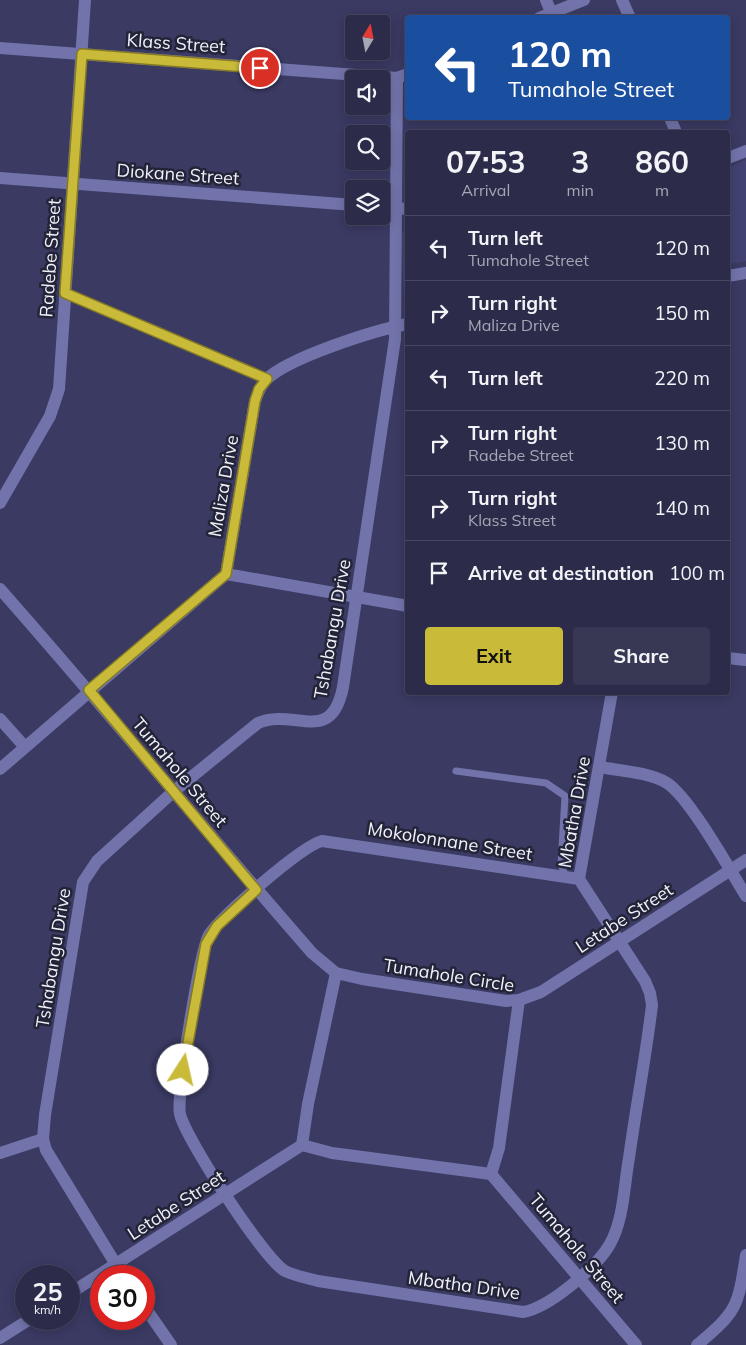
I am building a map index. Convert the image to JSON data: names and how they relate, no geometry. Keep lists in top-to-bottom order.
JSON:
{
  "streets": {
    "street": [
      "Klass Street",
      "Diokane Street",
      "Radebe Street",
      "Maliza Drive",
      "Tshabangu Drive",
      "Tumahole Street",
      "Mbatha Drive",
      "Mokolonnane Street",
      "Letabe Street",
      "Tumahole Circle"
    ]
  },
  "crossings": [
    ["Klass Street", "Radebe Street"],
    ["Klass Street", "Tshabangu Drive"],
    ["Diokane Street", "Radebe Street"],
    ["Maliza Drive", "Tshabangu Drive"],
    ["Tshabangu Drive", "Tumahole Street"],
    ["Tshabangu Drive", "Letabe Street"],
    ["Tumahole Street", "Mbatha Drive"],
    ["Tumahole Street", "Tumahole Circle"],
    ["Mbatha Drive", "Mokolonnane Street"],
    ["Mbatha Drive", "Letabe Street"],
    ["Letabe Street", "Tumahole Circle"]
  ],
  "north": "top",
  "page": {
    "turn": ["120 m", "Tumahole Street"],
    "eta": [
      "07:53",
      "Arrival",
      "3",
      "min",
      "860",
      "m"
    ],
    "list": [
      {
        "name": "Turn left",
        "note": "Tumahole Street",
        "value": "120 m"
      },
      {
        "name": "Turn right",
        "note": "Maliza Drive",
        "value": "150 m"
      },
      {
        "name": "Turn left",
        "value": "220 m"
      },
      {
        "name": "Turn right",
        "note": "Radebe Street",
        "value": "130 m"
      },
      {
        "name": "Turn right",
        "note": "Klass Street",
        "value": "140 m"
      },
      {
        "name": "Arrive at destination",
        "value": "100 m"
      }
    ],
    "buttons": ["Exit", "Share"],
    "speed": "25 km/h",
    "limit": "30"
  }
}
